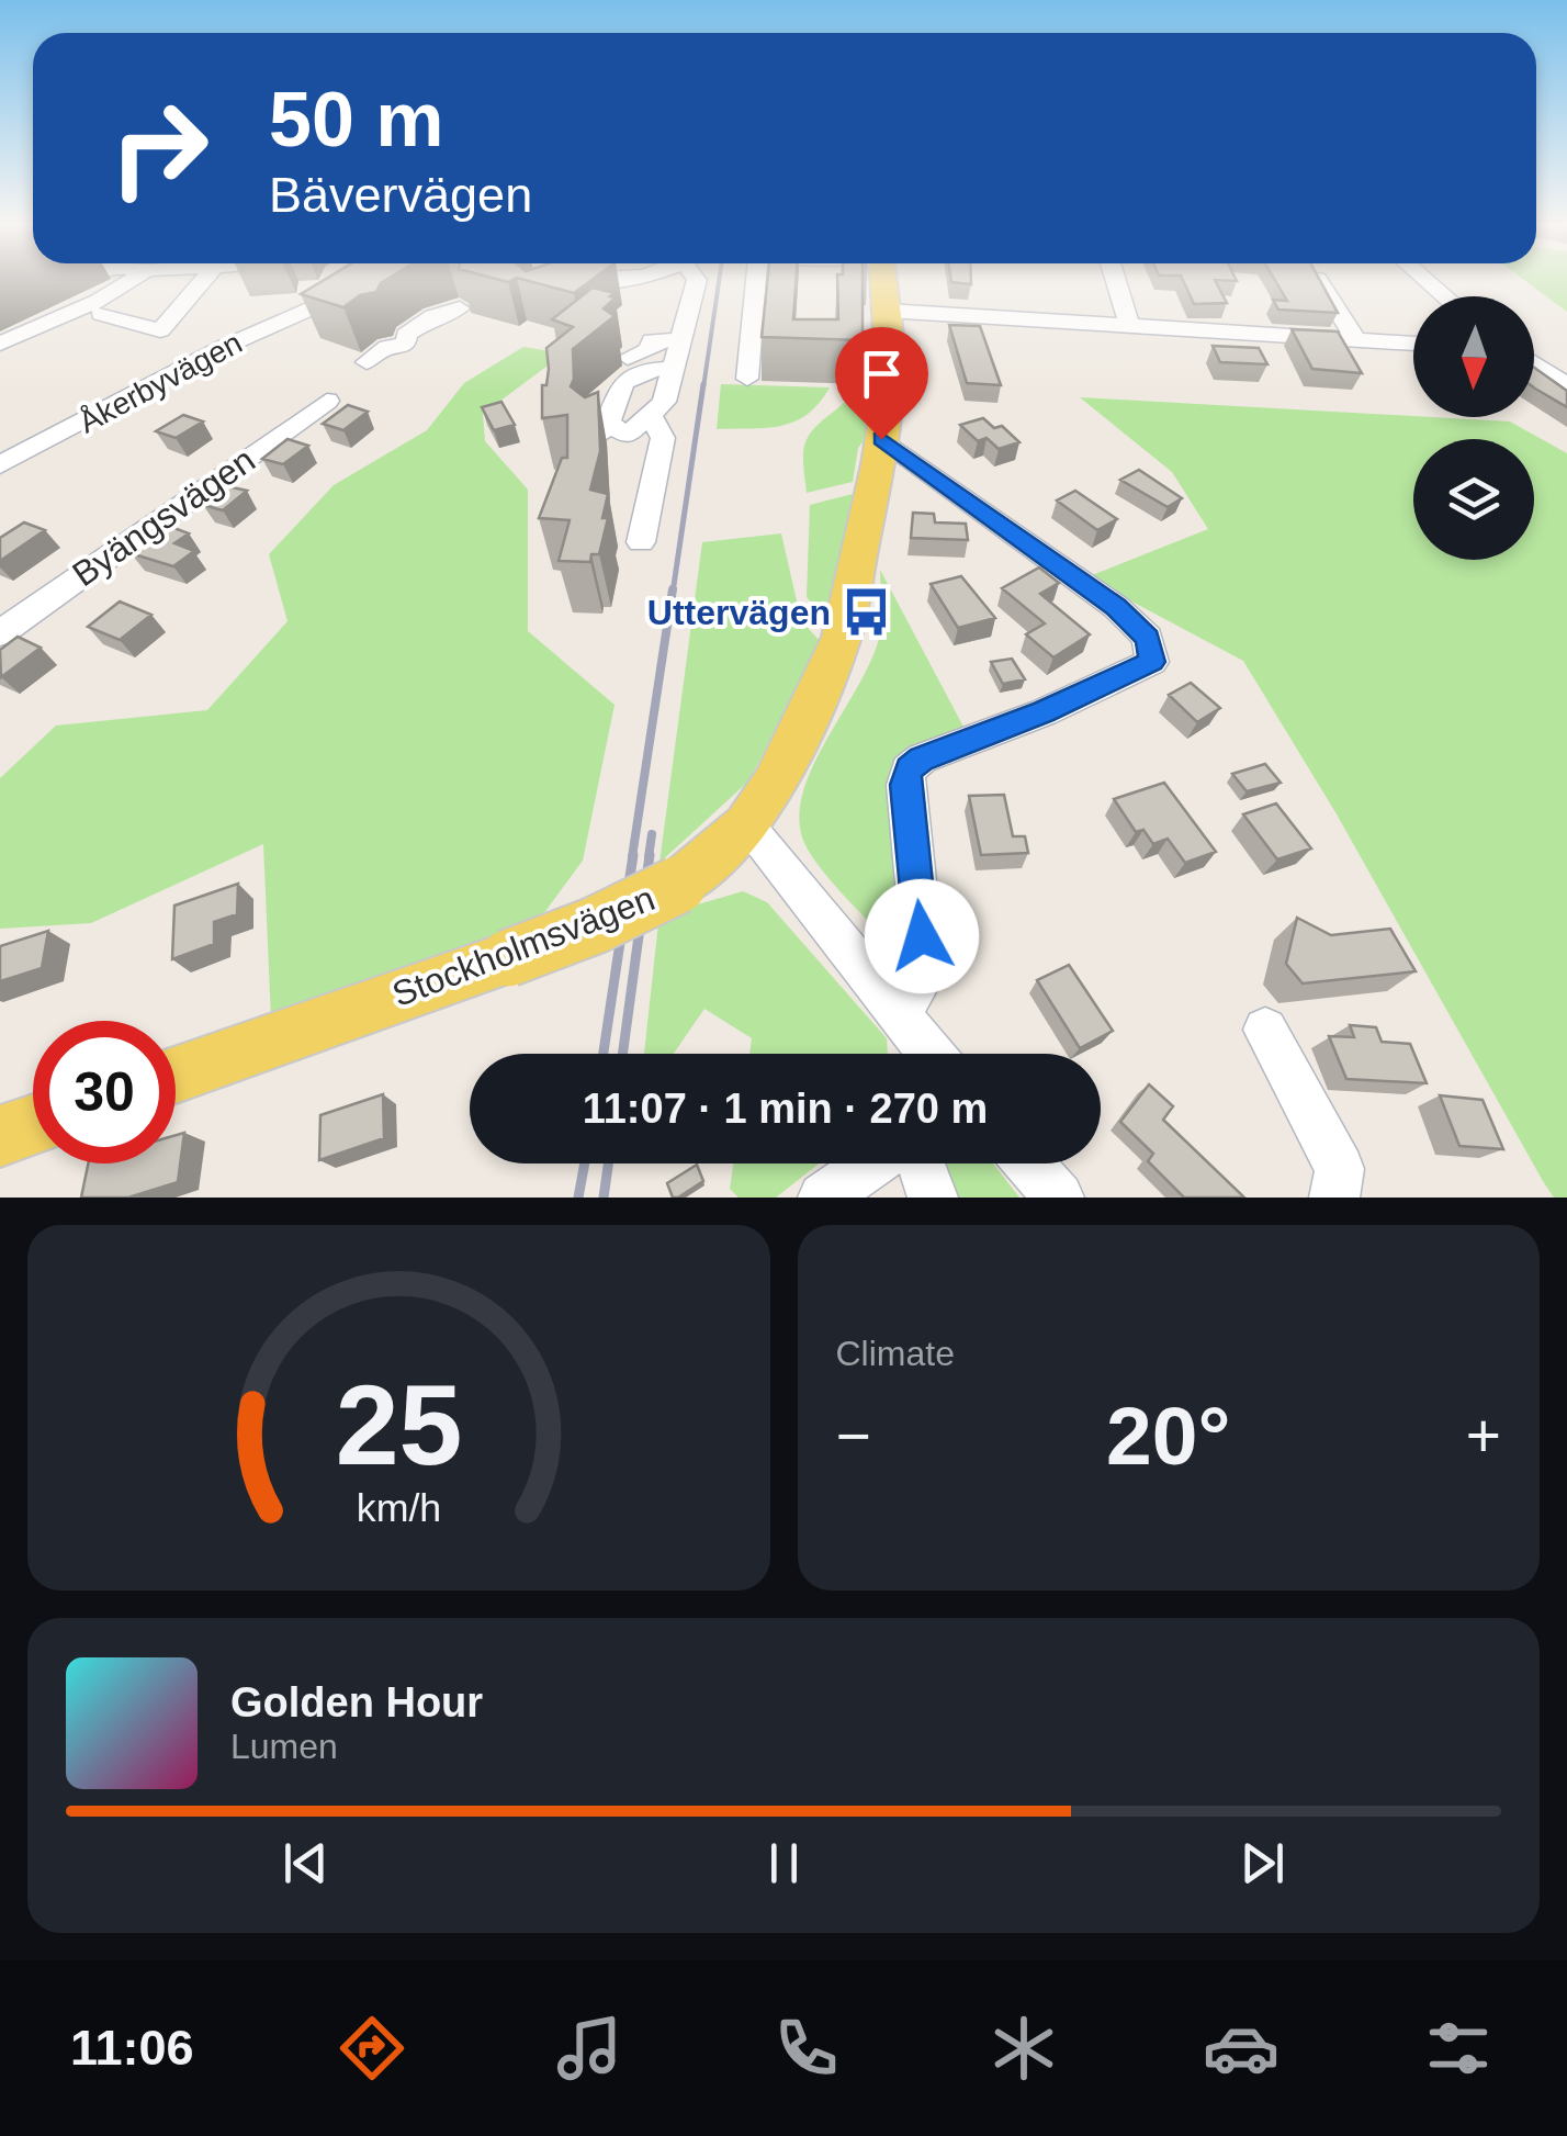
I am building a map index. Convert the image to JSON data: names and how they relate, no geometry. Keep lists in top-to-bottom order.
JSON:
{
  "streets": {
    "main road": ["Stockholmsvägen"],
    "street": ["Åkerbyvägen", "Byängsvägen"]
  },
  "places": {
    "bus stop": ["Uttervägen"]
  },
  "north": "bottom",
  "page": {
    "turn": ["50 m", "Bävervägen"],
    "limit": "30",
    "trip": "11:07 · 1 min · 270 m",
    "tile": "Climate",
    "heat": ["−", "20°", "+"],
    "song": ["Golden Hour", "Lumen"],
    "tabs": "11:06",
    "gauge": ["25", "km/h"]
  }
}
